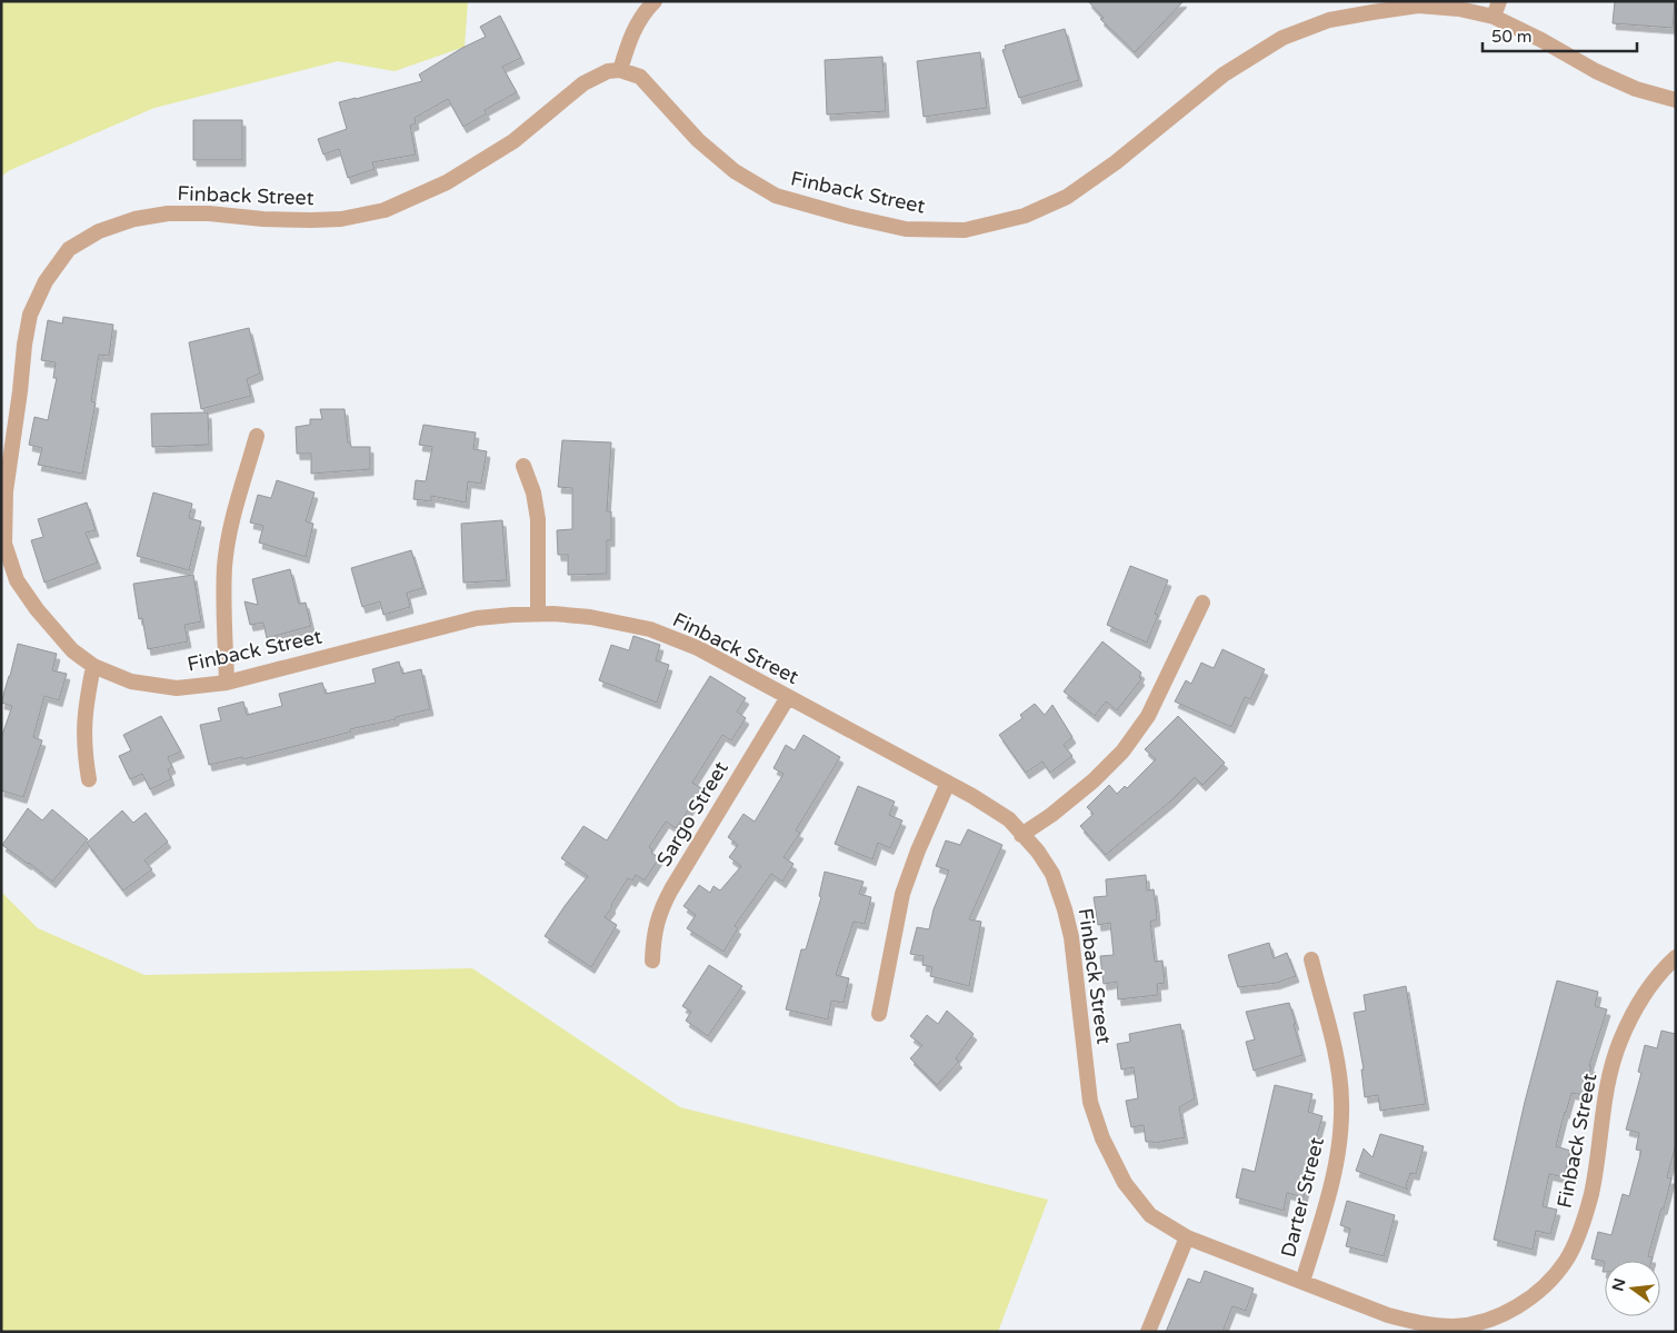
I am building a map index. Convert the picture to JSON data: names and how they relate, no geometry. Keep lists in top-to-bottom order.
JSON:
{
  "streets": {
    "street": ["Finback Street", "Sargo Street", "Darter Street"]
  },
  "crossings": [
    ["Finback Street", "Sargo Street"],
    ["Finback Street", "Darter Street"]
  ],
  "scale_bar": "50 m",
  "north": "left"
}
